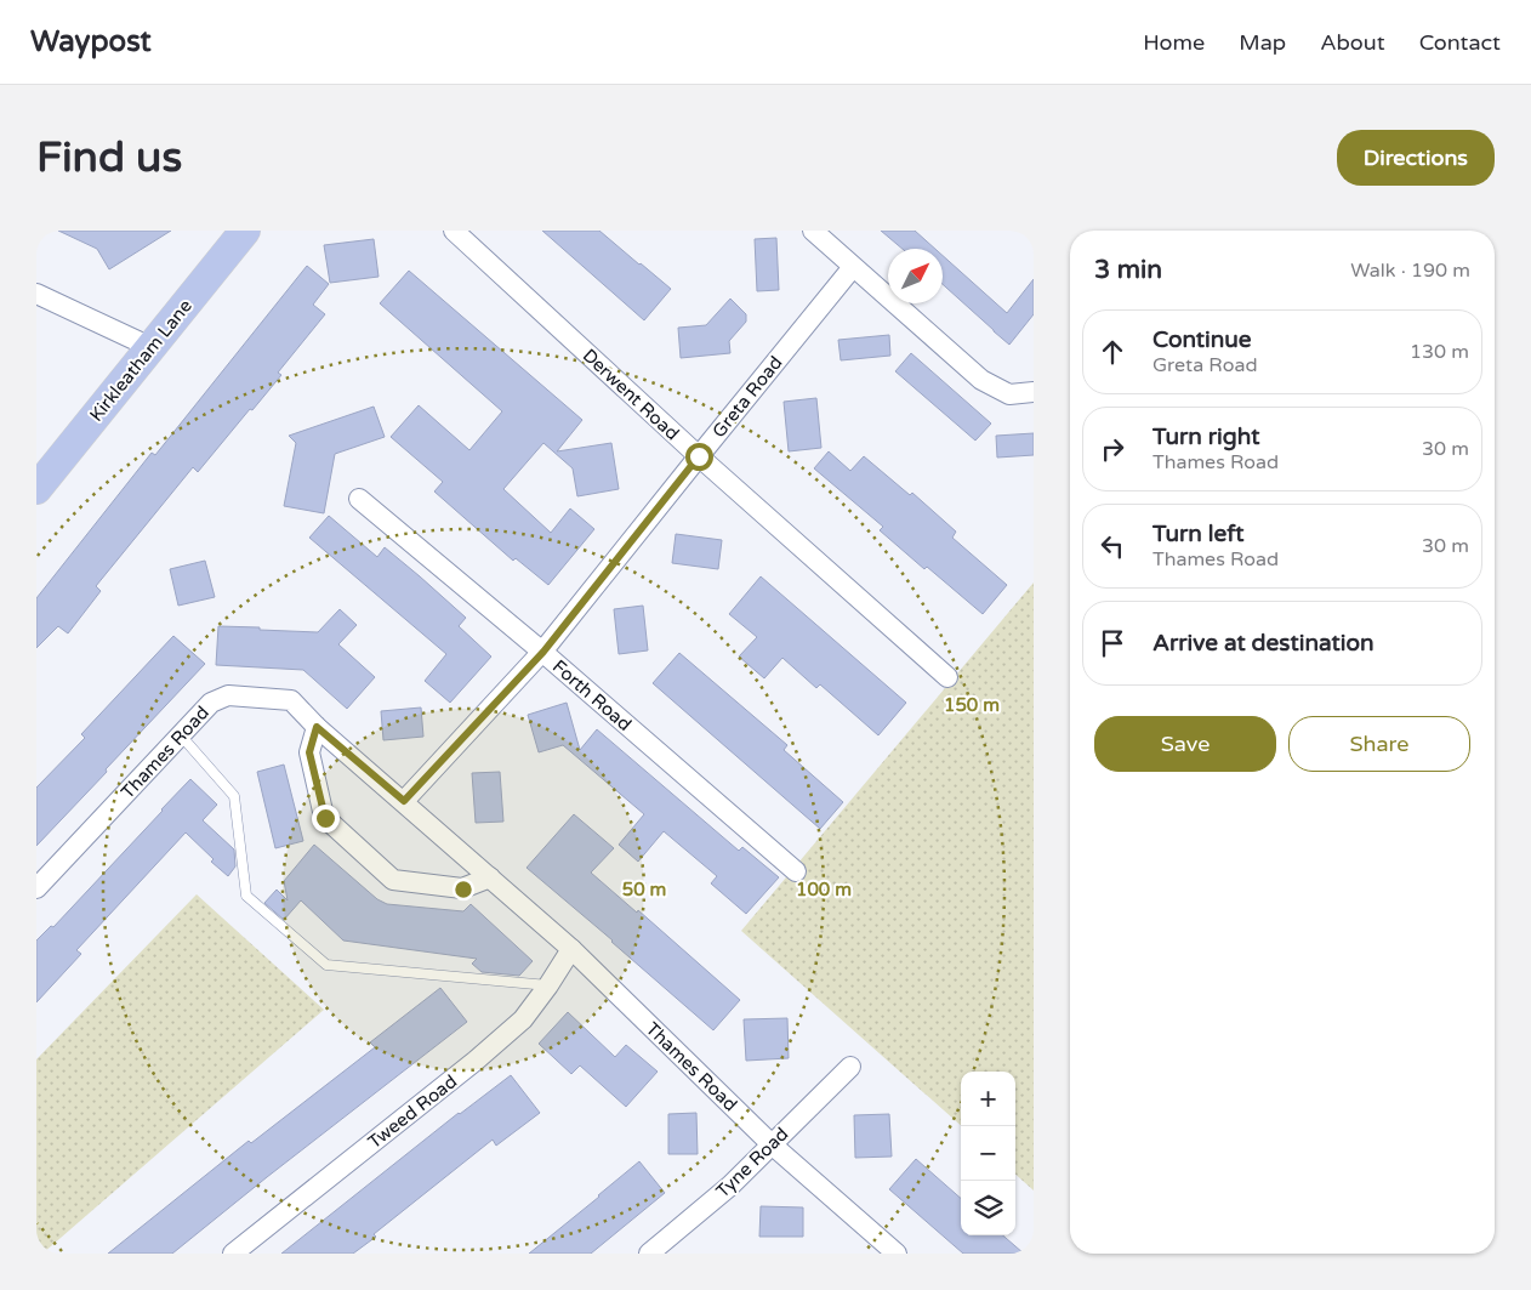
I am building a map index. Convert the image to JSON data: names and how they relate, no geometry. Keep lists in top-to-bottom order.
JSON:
{
  "streets": {
    "main road": ["Kirkleatham Lane"],
    "street": [
      "Derwent Road",
      "Greta Road",
      "Forth Road",
      "Thames Road",
      "Tweed Road",
      "Tyne Road"
    ]
  },
  "crossings": [
    ["Derwent Road", "Greta Road"],
    ["Greta Road", "Forth Road"],
    ["Greta Road", "Thames Road"],
    ["Thames Road", "Tweed Road"],
    ["Thames Road", "Tyne Road"]
  ],
  "north": "top right",
  "page": {
    "header": "Waypost",
    "nav": [
      "Home",
      "Map",
      "About",
      "Contact"
    ],
    "buttons": [
      "Directions",
      ["Save", "Share"]
    ],
    "title": "Find us",
    "heading": ["3 min", "Walk · 190 m"],
    "list": [
      ["Continue", "Greta Road", "130 m"],
      ["Turn right", "Thames Road", "30 m"],
      ["Turn left", "Thames Road", "30 m"],
      "Arrive at destination"
    ],
    "map_buttons": ["+", "−"]
  },
  "rings": ["150 m", "50 m", "100 m"]
}
